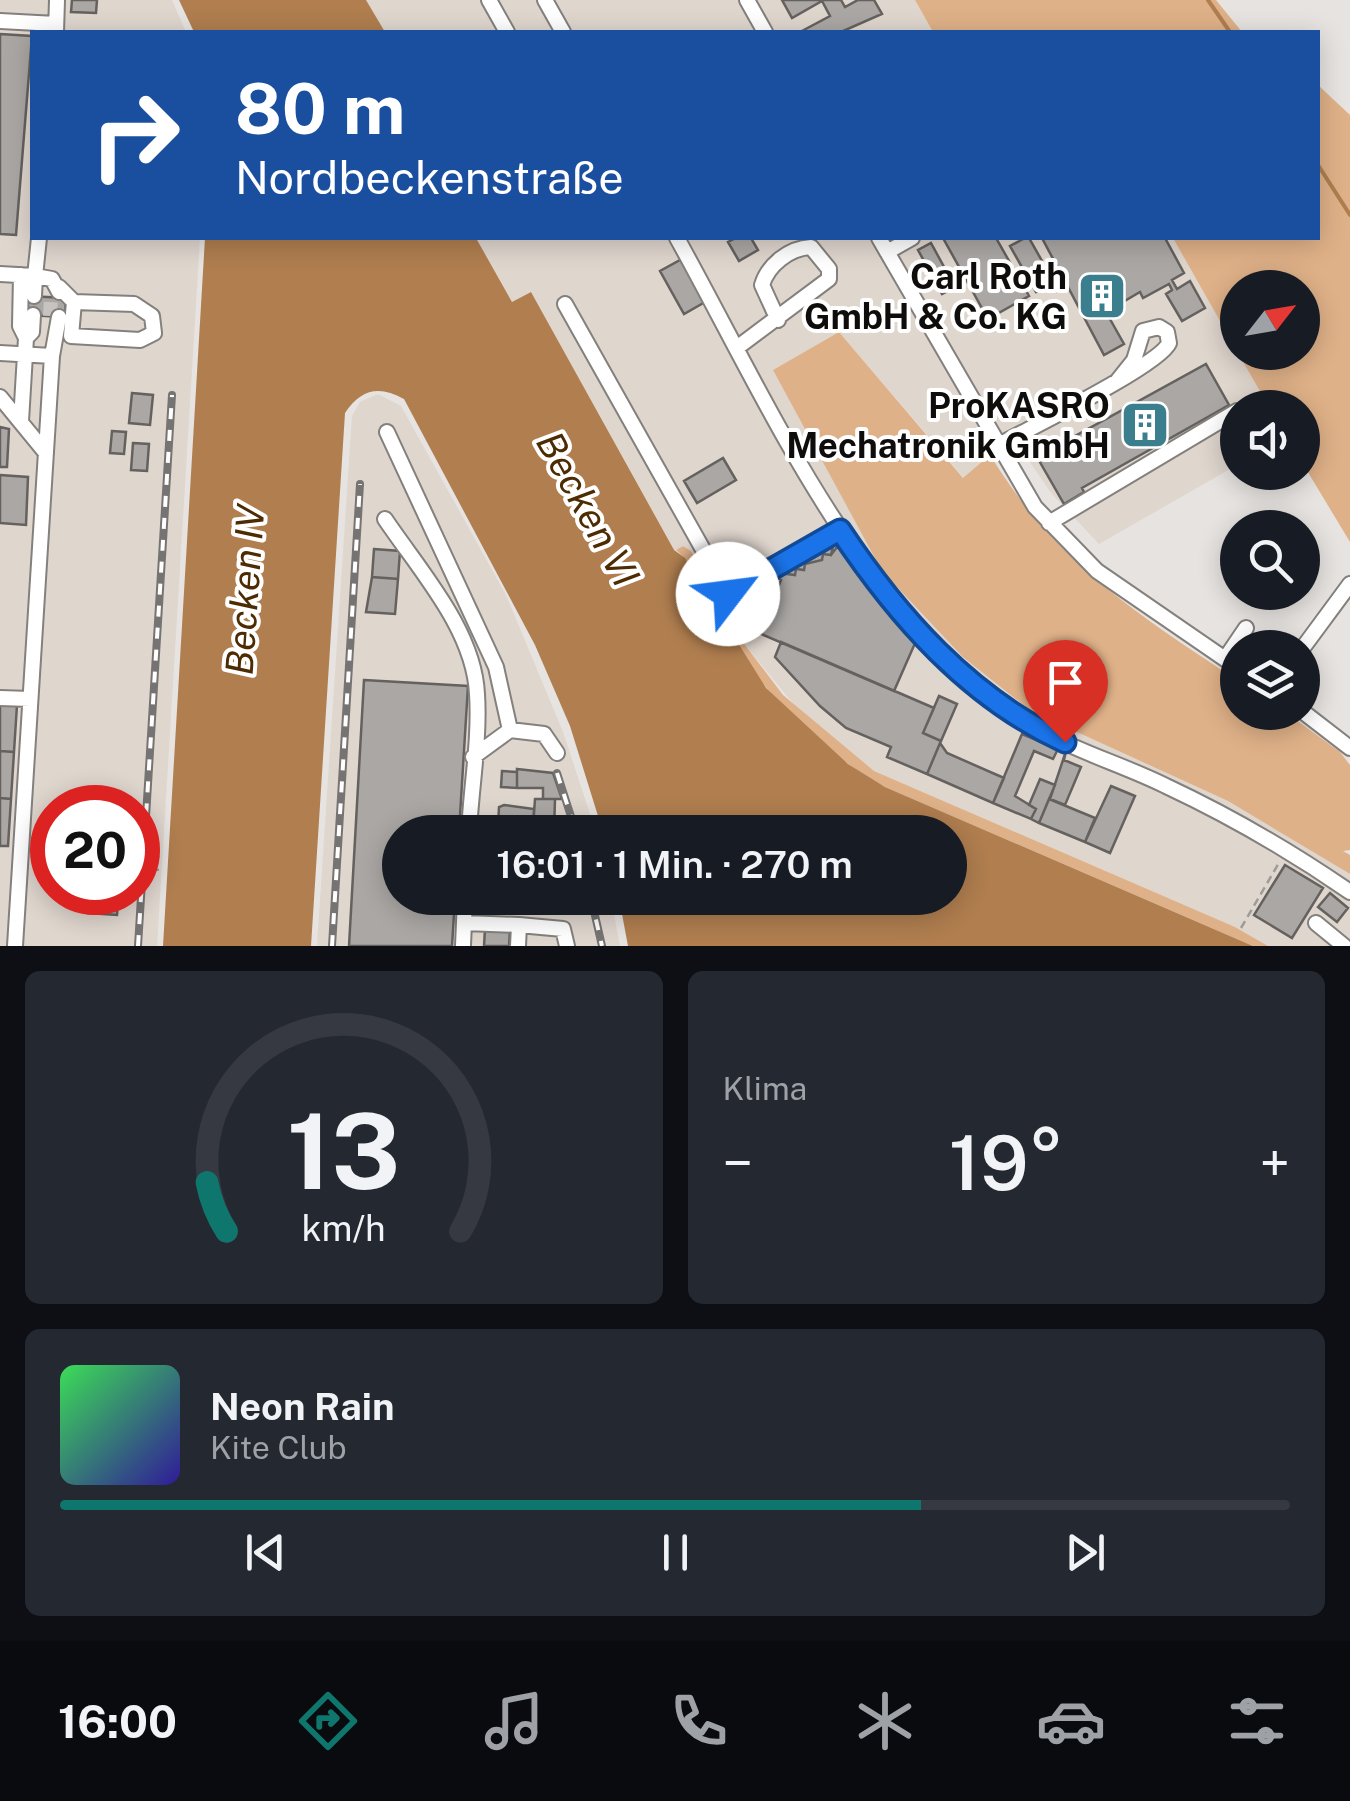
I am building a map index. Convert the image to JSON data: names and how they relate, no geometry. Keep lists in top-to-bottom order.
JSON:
{
  "water": ["Becken VI", "Becken IV"],
  "places": {
    "building": ["Carl Roth GmbH & Co. KG", "ProKASRO Mechatronik GmbH"]
  },
  "north": "top right",
  "page": {
    "turn": ["80 m", "Nordbeckenstraße"],
    "limit": "20",
    "trip": "16:01 · 1 Min. · 270 m",
    "tile": "Klima",
    "heat": ["−", "19°", "+"],
    "song": ["Neon Rain", "Kite Club"],
    "tabs": "16:00",
    "gauge": ["13", "km/h"]
  }
}
